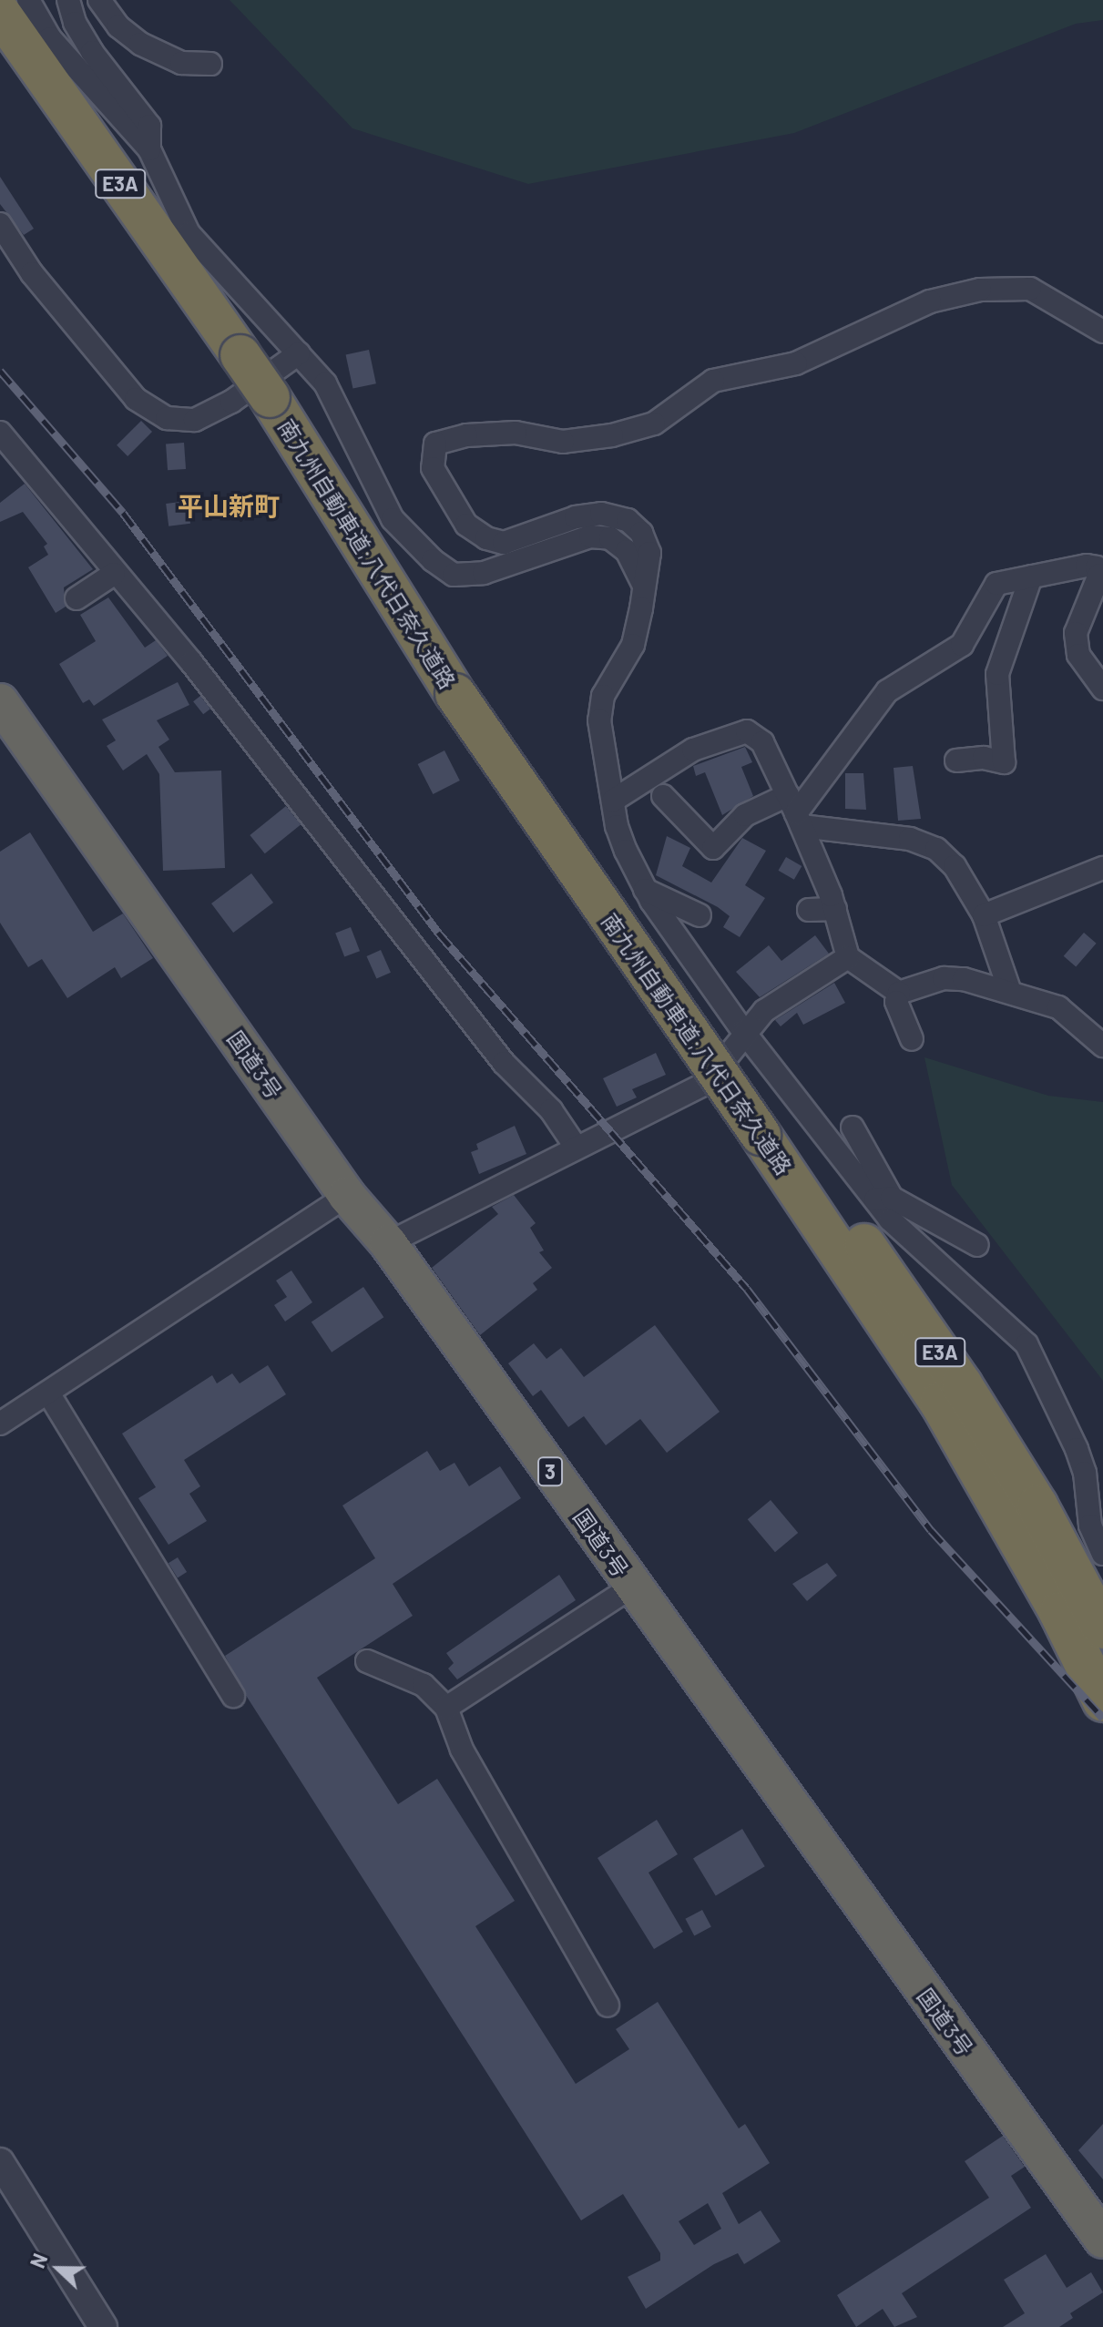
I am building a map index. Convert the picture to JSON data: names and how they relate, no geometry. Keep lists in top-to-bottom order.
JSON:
{
  "streets": {
    "highway": [
      "E3A",
      "南九州自動車道;八代日奈久道路",
      "国道3号",
      "3"
    ]
  },
  "districts": ["平山新町"],
  "north": "left"
}
